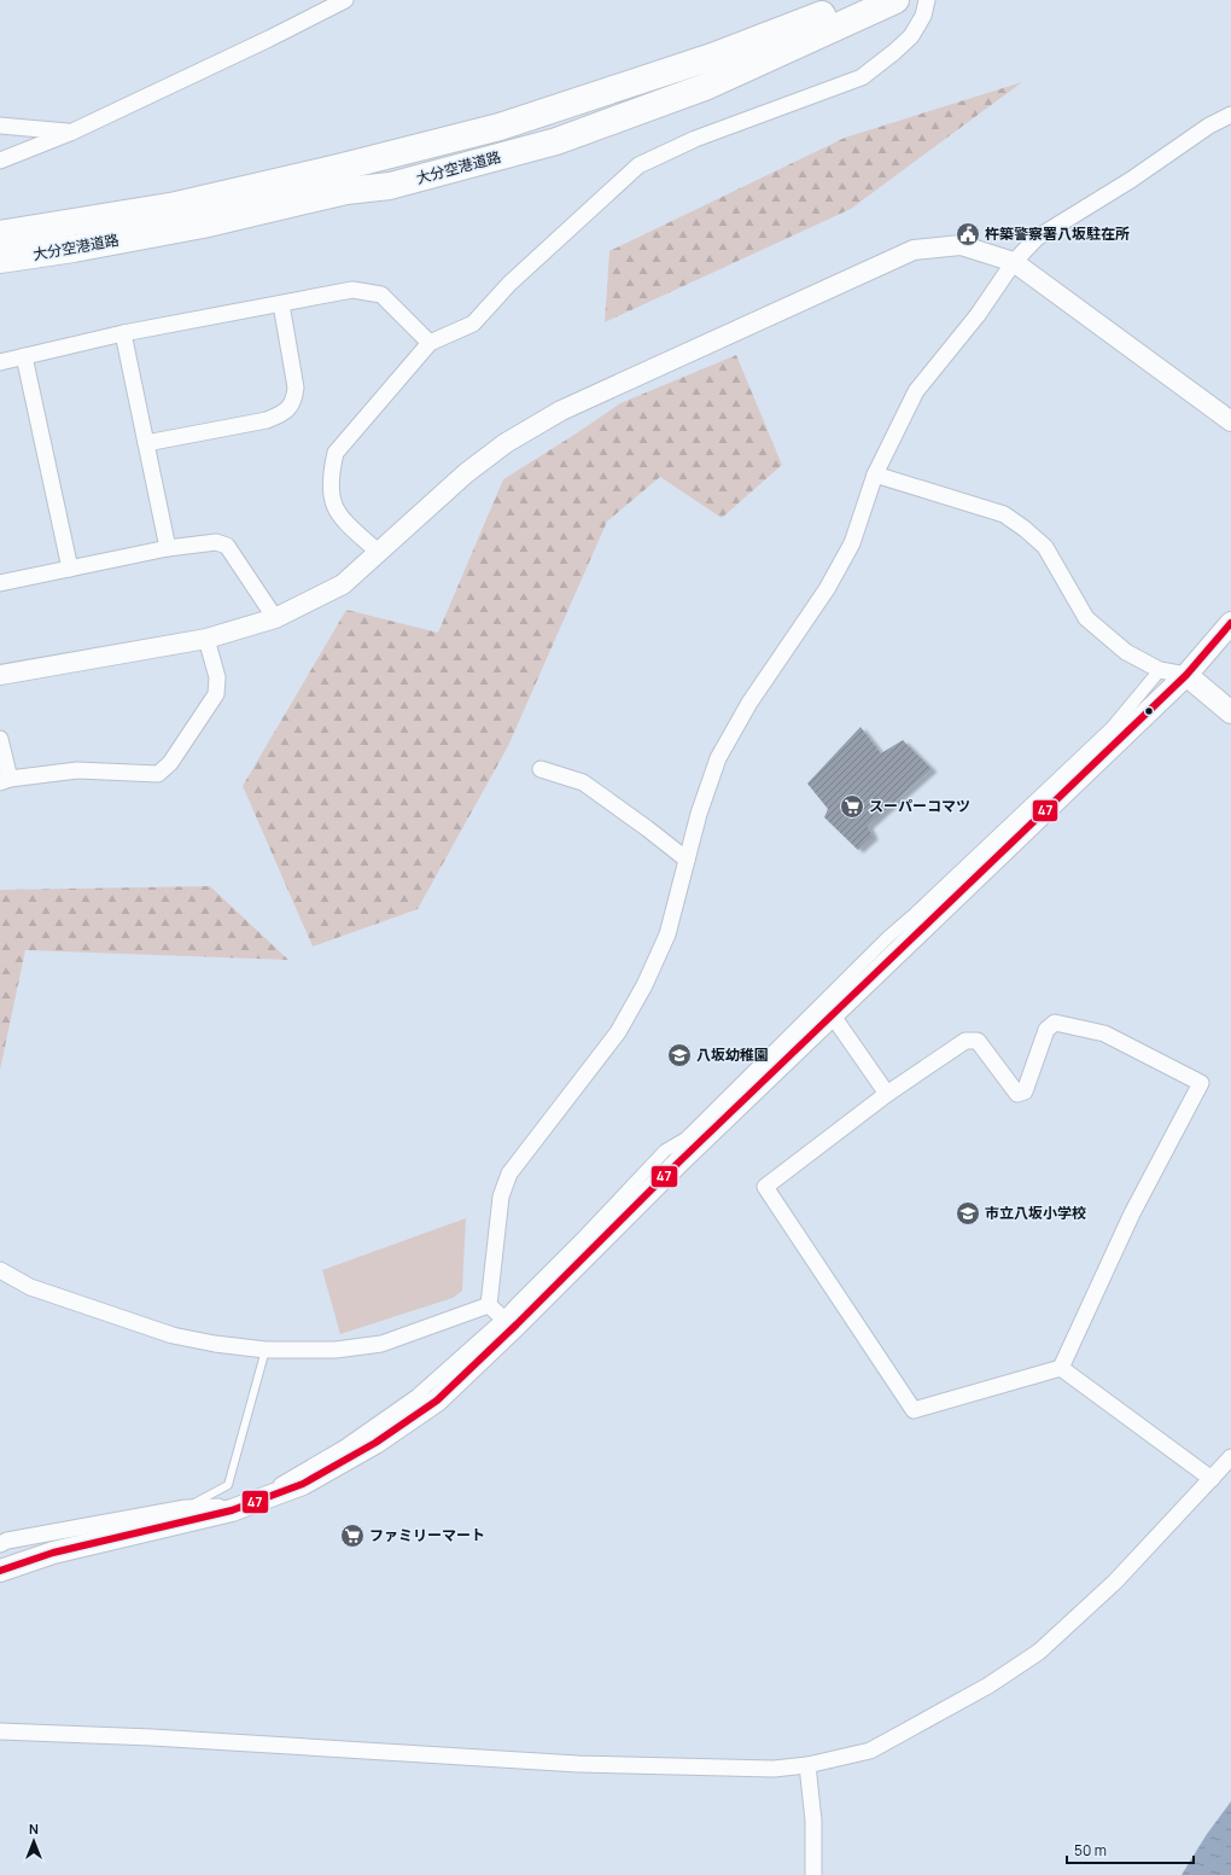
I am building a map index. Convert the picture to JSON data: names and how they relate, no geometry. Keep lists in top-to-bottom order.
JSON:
{
  "streets": {
    "highway": ["大分空港道路"]
  },
  "places": {
    "public building": ["杵築警察署八坂駐在所"],
    "supermarket": ["スーパーコマツ", "ファミリーマート"],
    "school or university": ["八坂幼稚園", "市立八坂小学校"]
  },
  "lines": ["transit line 47"],
  "scale_bar": "50 m",
  "north": "top"
}
